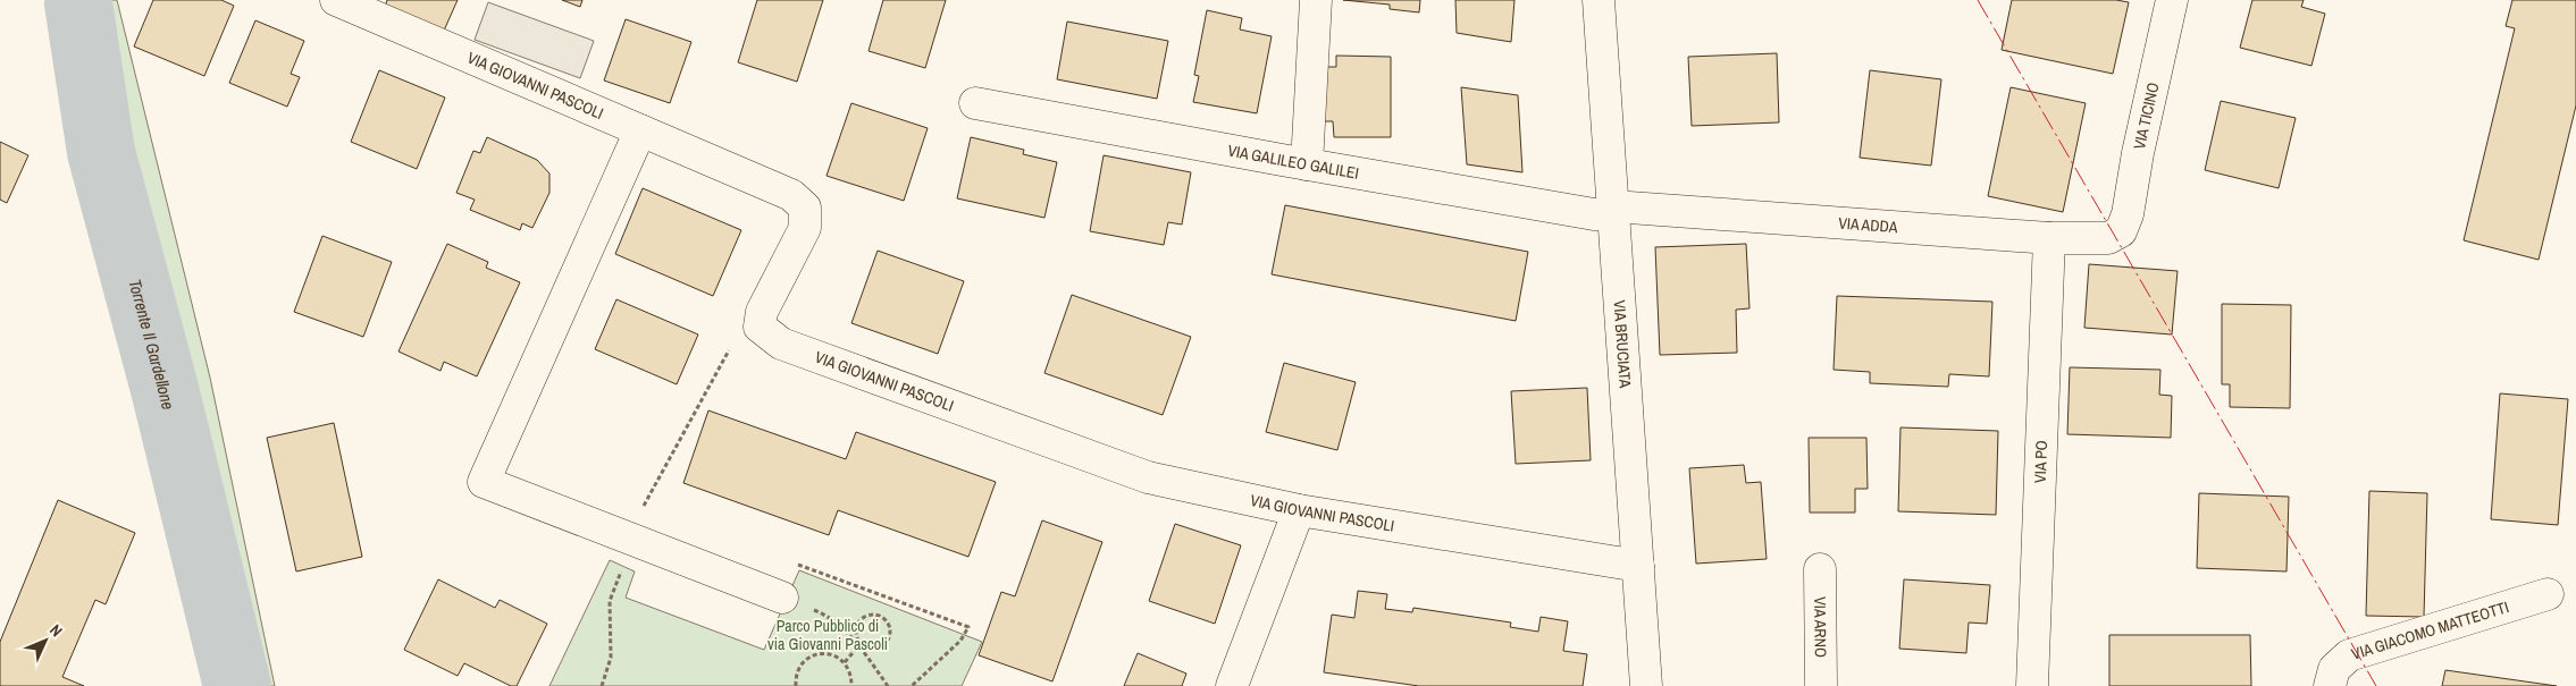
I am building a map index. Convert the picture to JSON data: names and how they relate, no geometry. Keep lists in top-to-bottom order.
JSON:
{
  "streets": {
    "street": [
      "VIA GIOVANNI PASCOLI",
      "VIA TICINO",
      "VIA GALILEO GALILEI",
      "VIA ADDA",
      "VIA BRUCIATA",
      "VIA PO",
      "VIA ARNO",
      "VIA GIACOMO MATTEOTTI"
    ]
  },
  "crossings": [
    ["VIA GIOVANNI PASCOLI", "VIA BRUCIATA"],
    ["VIA TICINO", "VIA ADDA"],
    ["VIA GALILEO GALILEI", "VIA ADDA"],
    ["VIA GALILEO GALILEI", "VIA BRUCIATA"],
    ["VIA ADDA", "VIA BRUCIATA"],
    ["VIA ADDA", "VIA PO"]
  ],
  "water": ["Torrente Il Gardellone"],
  "parks": ["Parco Pubblico di via Giovanni Pascoli"],
  "north": "top right"
}
